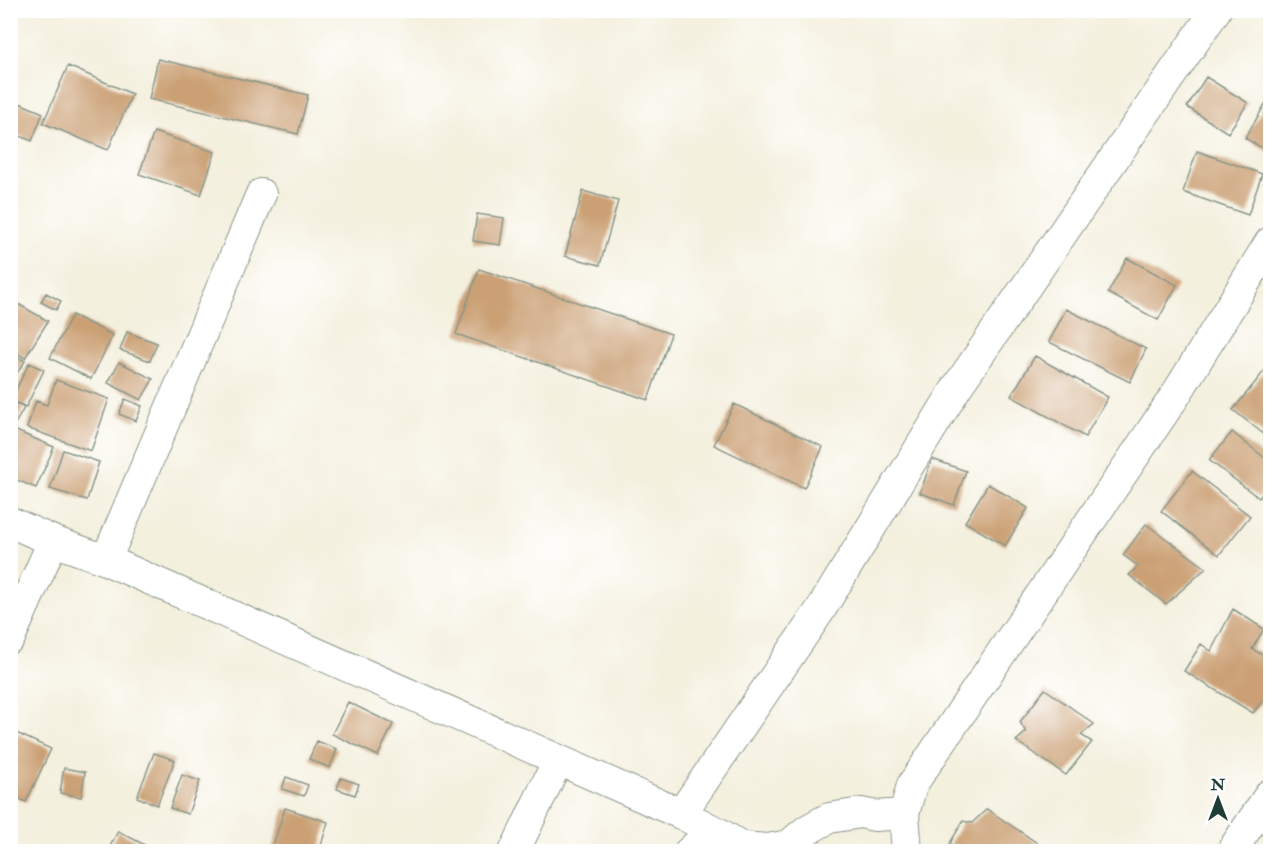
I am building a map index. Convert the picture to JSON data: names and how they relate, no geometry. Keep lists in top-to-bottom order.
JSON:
{
  "north": "top"
}
